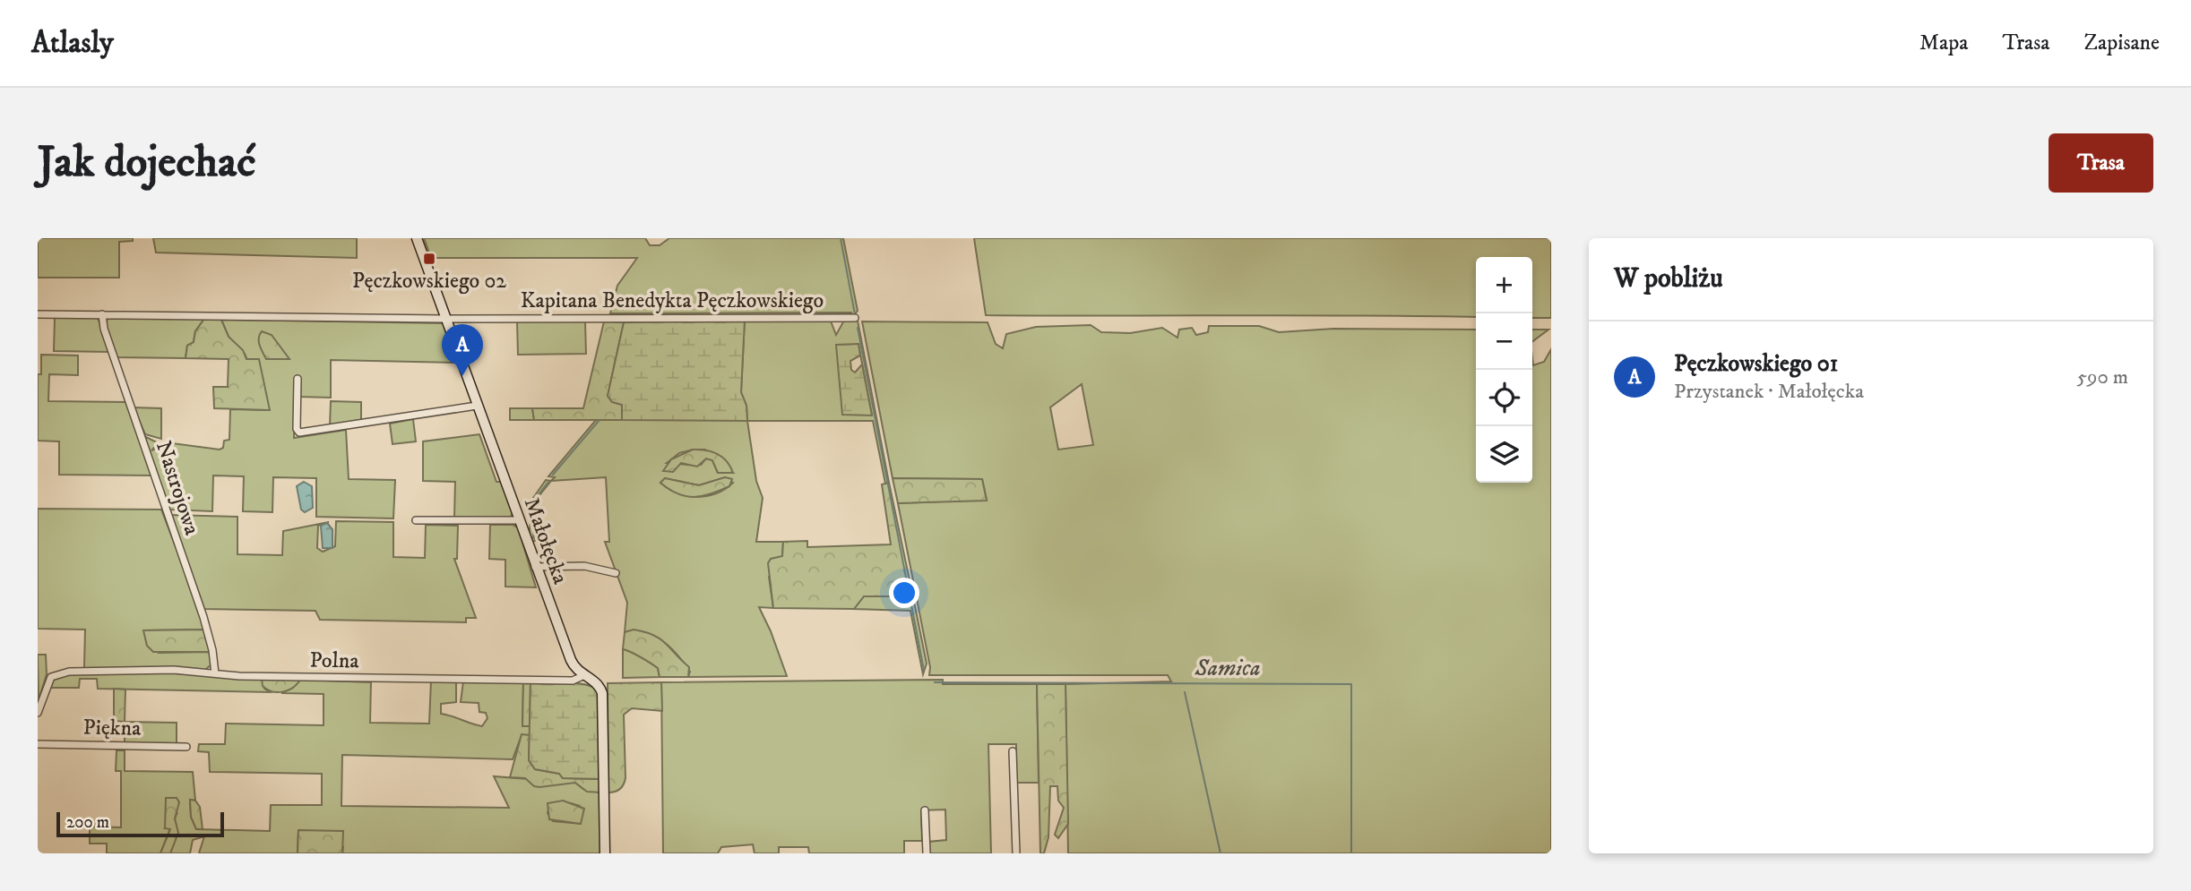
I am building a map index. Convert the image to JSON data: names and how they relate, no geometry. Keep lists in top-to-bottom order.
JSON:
{
  "streets": {
    "street": [
      "Kapitana Benedykta Pęczkowskiego",
      "Nastrojowa",
      "Małołęcka",
      "Polna",
      "Piękna"
    ]
  },
  "crossings": [
    ["Kapitana Benedykta Pęczkowskiego", "Nastrojowa"],
    ["Kapitana Benedykta Pęczkowskiego", "Małołęcka"],
    ["Nastrojowa", "Polna"],
    ["Małołęcka", "Polna"]
  ],
  "water": ["Samica"],
  "places": {
    "transit": ["Pęczkowskiego 02"]
  },
  "scale_bar": "200 m",
  "page": {
    "header": "Atlasly",
    "nav": ["Mapa", "Trasa", "Zapisane"],
    "buttons": "Trasa",
    "title": "Jak dojechać",
    "heading": "W pobliżu",
    "map_buttons": ["+", "−"],
    "list": [
      {
        "mark": "A",
        "name": "Pęczkowskiego 01",
        "note": "Przystanek · Małołęcka",
        "value": "590 m"
      }
    ],
    "pins": "A",
    "scale": "200 m"
  }
}
